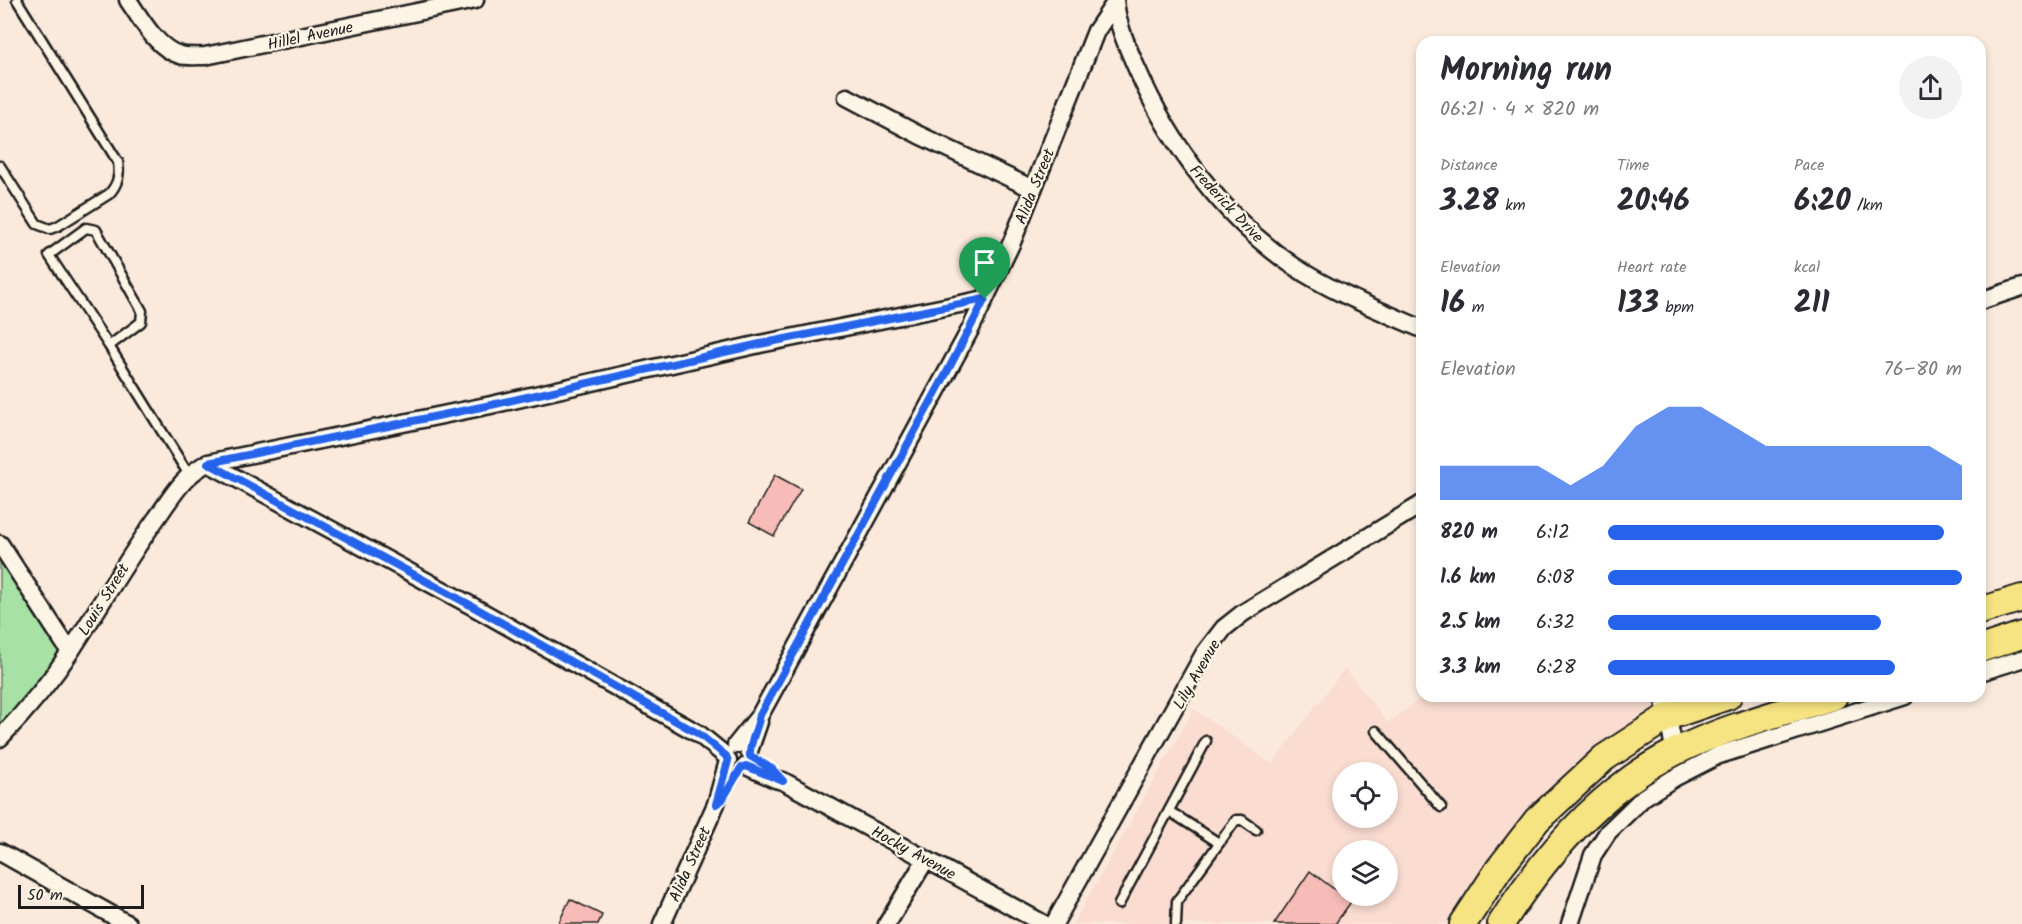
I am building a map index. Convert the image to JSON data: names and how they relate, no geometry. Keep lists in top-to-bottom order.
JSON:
{
  "streets": {
    "street": [
      "Hillel Avenue",
      "Alida Street",
      "Frederick Drive",
      "Louis Street",
      "Lily Avenue",
      "Hocky Avenue"
    ]
  },
  "crossings": [
    ["Alida Street", "Frederick Drive"],
    ["Alida Street", "Hocky Avenue"],
    ["Louis Street", "Hocky Avenue"]
  ],
  "scale_bar": "50 m",
  "page": {
    "heading": ["Morning run", "06:21 · 4 × 820 m"],
    "stats": [
      ["Distance", "3.28 km"],
      ["Time", "20:46"],
      ["Pace", "6:20 /km"],
      ["Elevation", "16 m"],
      ["Heart rate", "133 bpm"],
      ["kcal", "211"]
    ],
    "chart": ["Elevation", "76–80 m"],
    "list": [
      {
        "name": "820 m",
        "note": "6:12"
      },
      {
        "name": "1.6 km",
        "note": "6:08"
      },
      {
        "name": "2.5 km",
        "note": "6:32"
      },
      {
        "name": "3.3 km",
        "note": "6:28"
      }
    ],
    "scale": "50 m"
  }
}
